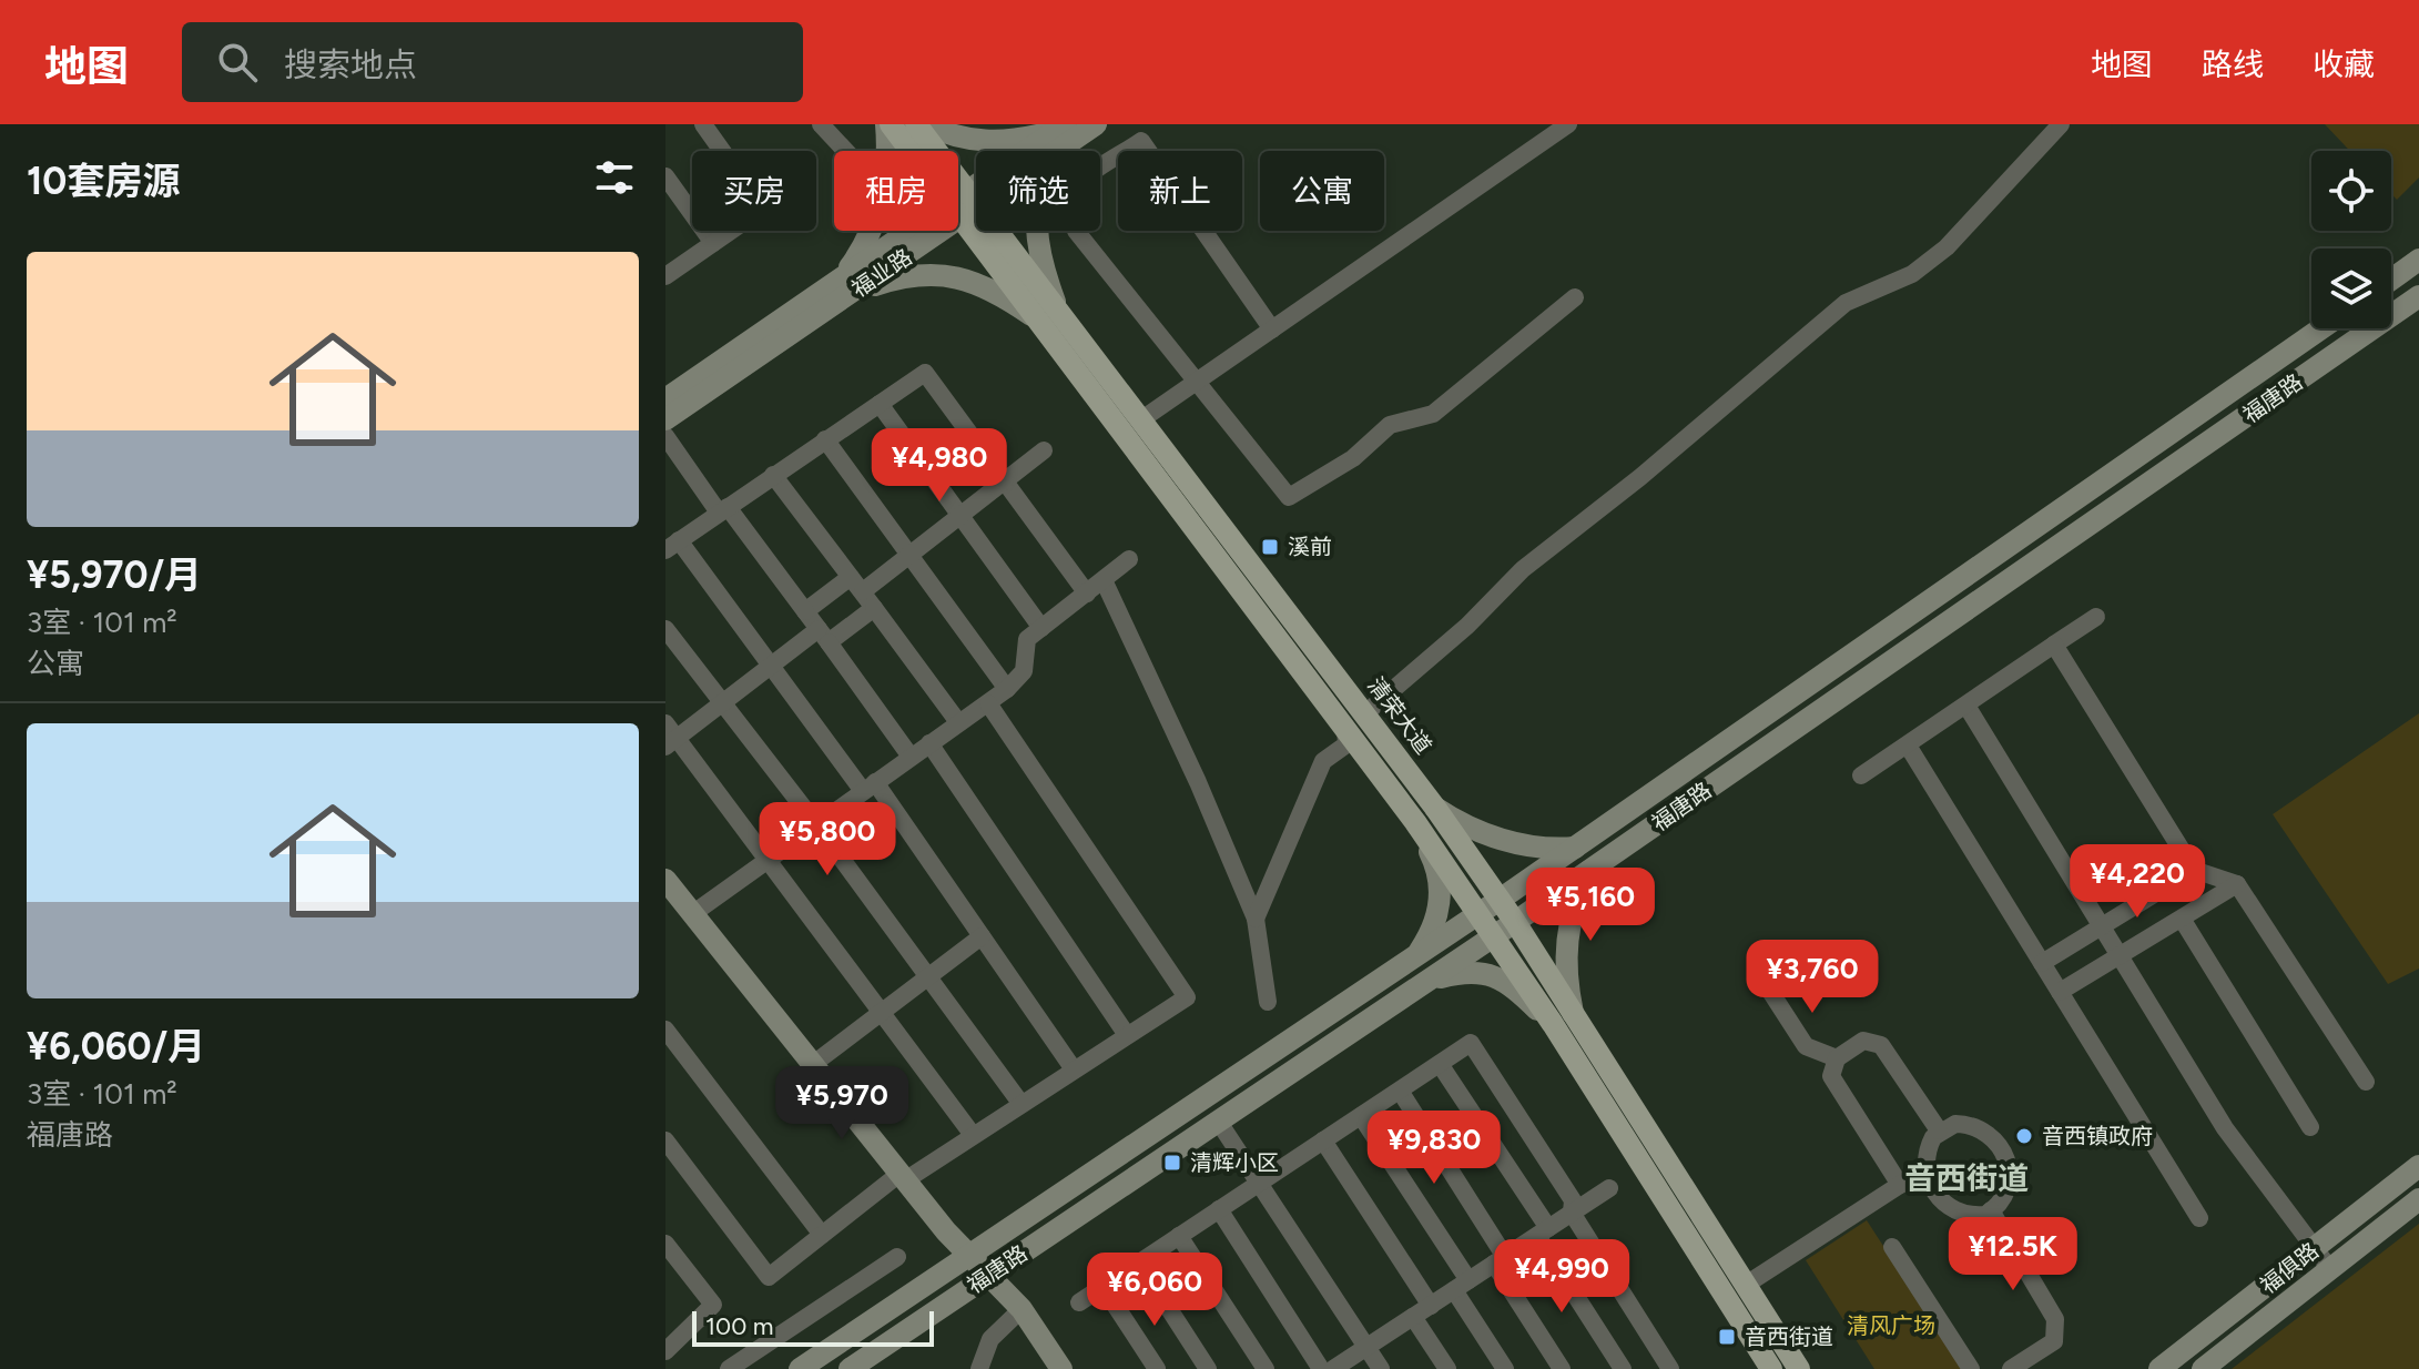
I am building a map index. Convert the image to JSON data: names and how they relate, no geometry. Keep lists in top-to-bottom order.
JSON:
{
  "streets": {
    "main road": ["清荣大道"],
    "street": ["福业路", "福唐路", "福俱路"]
  },
  "crossings": [
    ["福业路", "清荣大道"],
    ["福唐路", "清荣大道"]
  ],
  "districts": ["音西街道"],
  "parks": ["清风广场"],
  "places": {
    "transit": ["溪前", "清辉小区", "音西街道"],
    "other": ["音西镇政府"]
  },
  "scale_bar": "100 m",
  "page": {
    "header": "地图",
    "search": "搜索地点",
    "nav": ["地图", "路线", "收藏"],
    "heading": "10套房源",
    "chip": [
      "买房",
      "租房",
      "筛选",
      "新上",
      "公寓"
    ],
    "list": [
      {
        "name": "¥5,970/月",
        "note": "3室 · 101 m² · 公寓"
      },
      {
        "name": "¥6,060/月",
        "note": "3室 · 101 m² · 福唐路"
      }
    ],
    "price": [
      "¥4,980",
      "¥5,800",
      "¥4,220",
      "¥5,160",
      "¥3,760",
      "¥5,970",
      "¥9,830",
      "¥12.5K",
      "¥4,990",
      "¥6,060"
    ],
    "scale": "100 m"
  }
}
